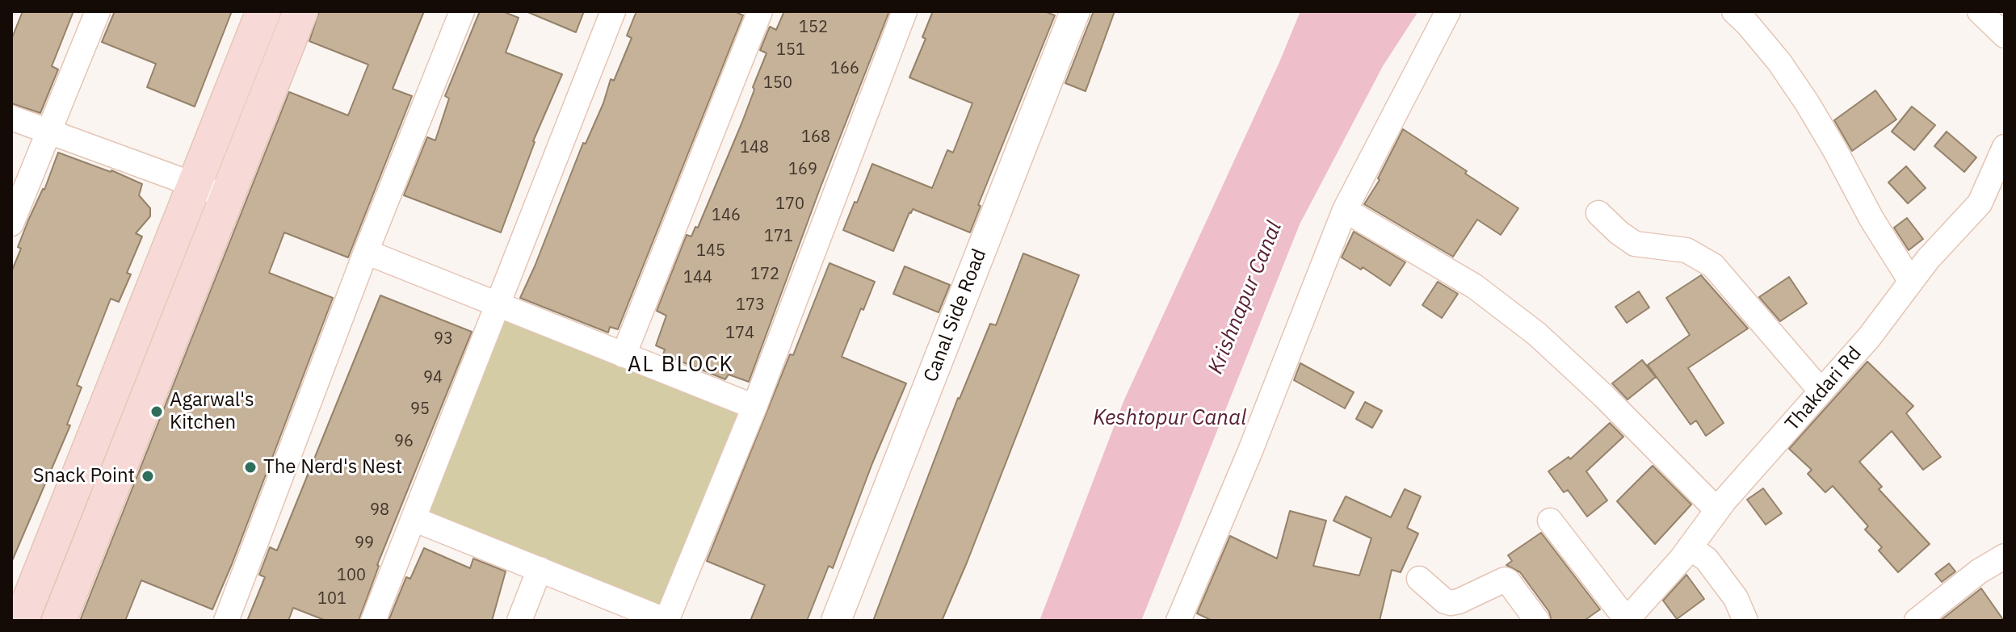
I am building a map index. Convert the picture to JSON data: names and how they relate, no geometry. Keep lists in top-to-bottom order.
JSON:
{
  "streets": {
    "street": ["Canal Side Road", "Thakdari Rd"]
  },
  "districts": ["AL BLOCK"],
  "water": ["Krishnapur Canal", "Keshtopur Canal"],
  "places": ["Agarwal's Kitchen", "The Nerd's Nest", "Snack Point"],
  "house_numbers": [
    "152",
    "151",
    "166",
    "150",
    "168",
    "148",
    "169",
    "170",
    "146",
    "171",
    "145",
    "172",
    "144",
    "173",
    "174",
    "93",
    "94",
    "95",
    "96",
    "98",
    "99",
    "100",
    "101"
  ]
}
